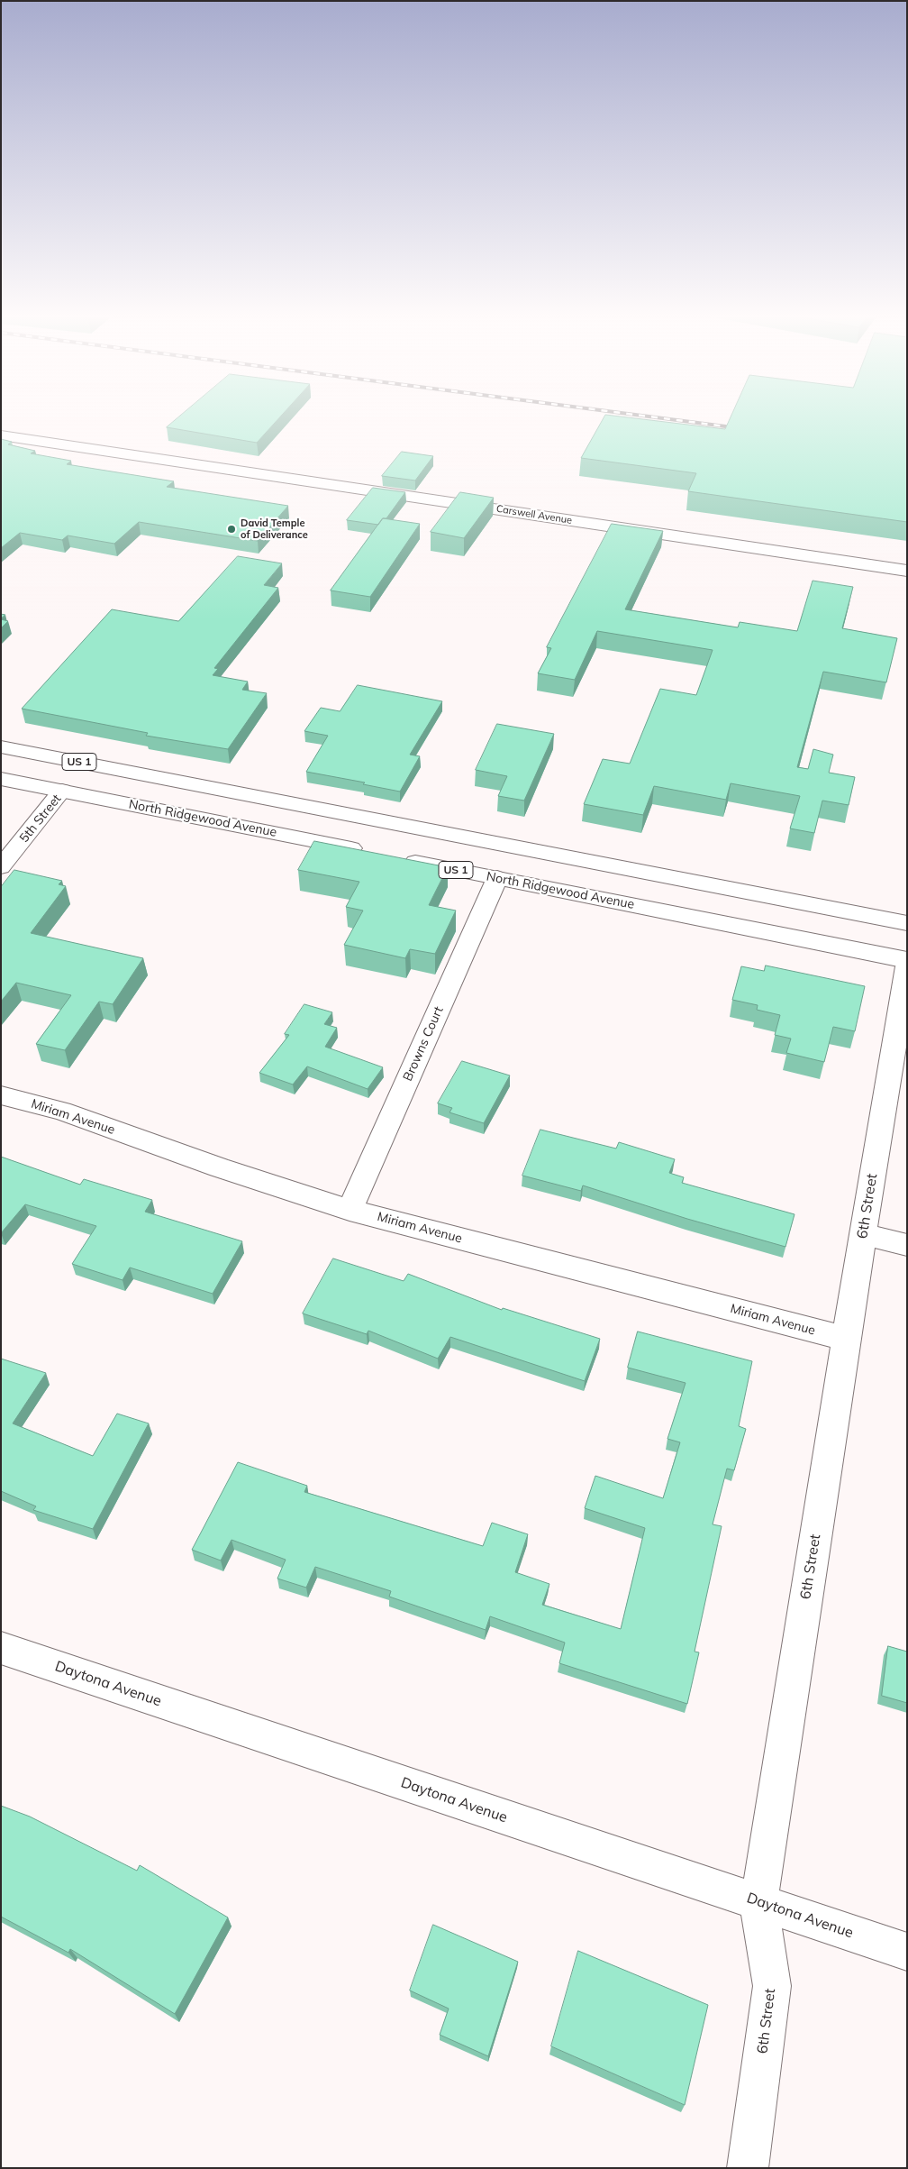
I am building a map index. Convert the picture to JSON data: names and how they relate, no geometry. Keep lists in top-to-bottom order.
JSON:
{
  "streets": {
    "street": [
      "Carswell Avenue",
      "US 1",
      "5th Street",
      "North Ridgewood Avenue",
      "Browns Court",
      "Miriam Avenue",
      "6th Street",
      "Daytona Avenue"
    ]
  },
  "crossings": [
    ["5th Street", "North Ridgewood Avenue"],
    ["North Ridgewood Avenue", "Browns Court"],
    ["Browns Court", "Miriam Avenue"],
    ["Miriam Avenue", "6th Street"],
    ["6th Street", "Daytona Avenue"]
  ],
  "places": ["David Temple of Deliverance"]
}
